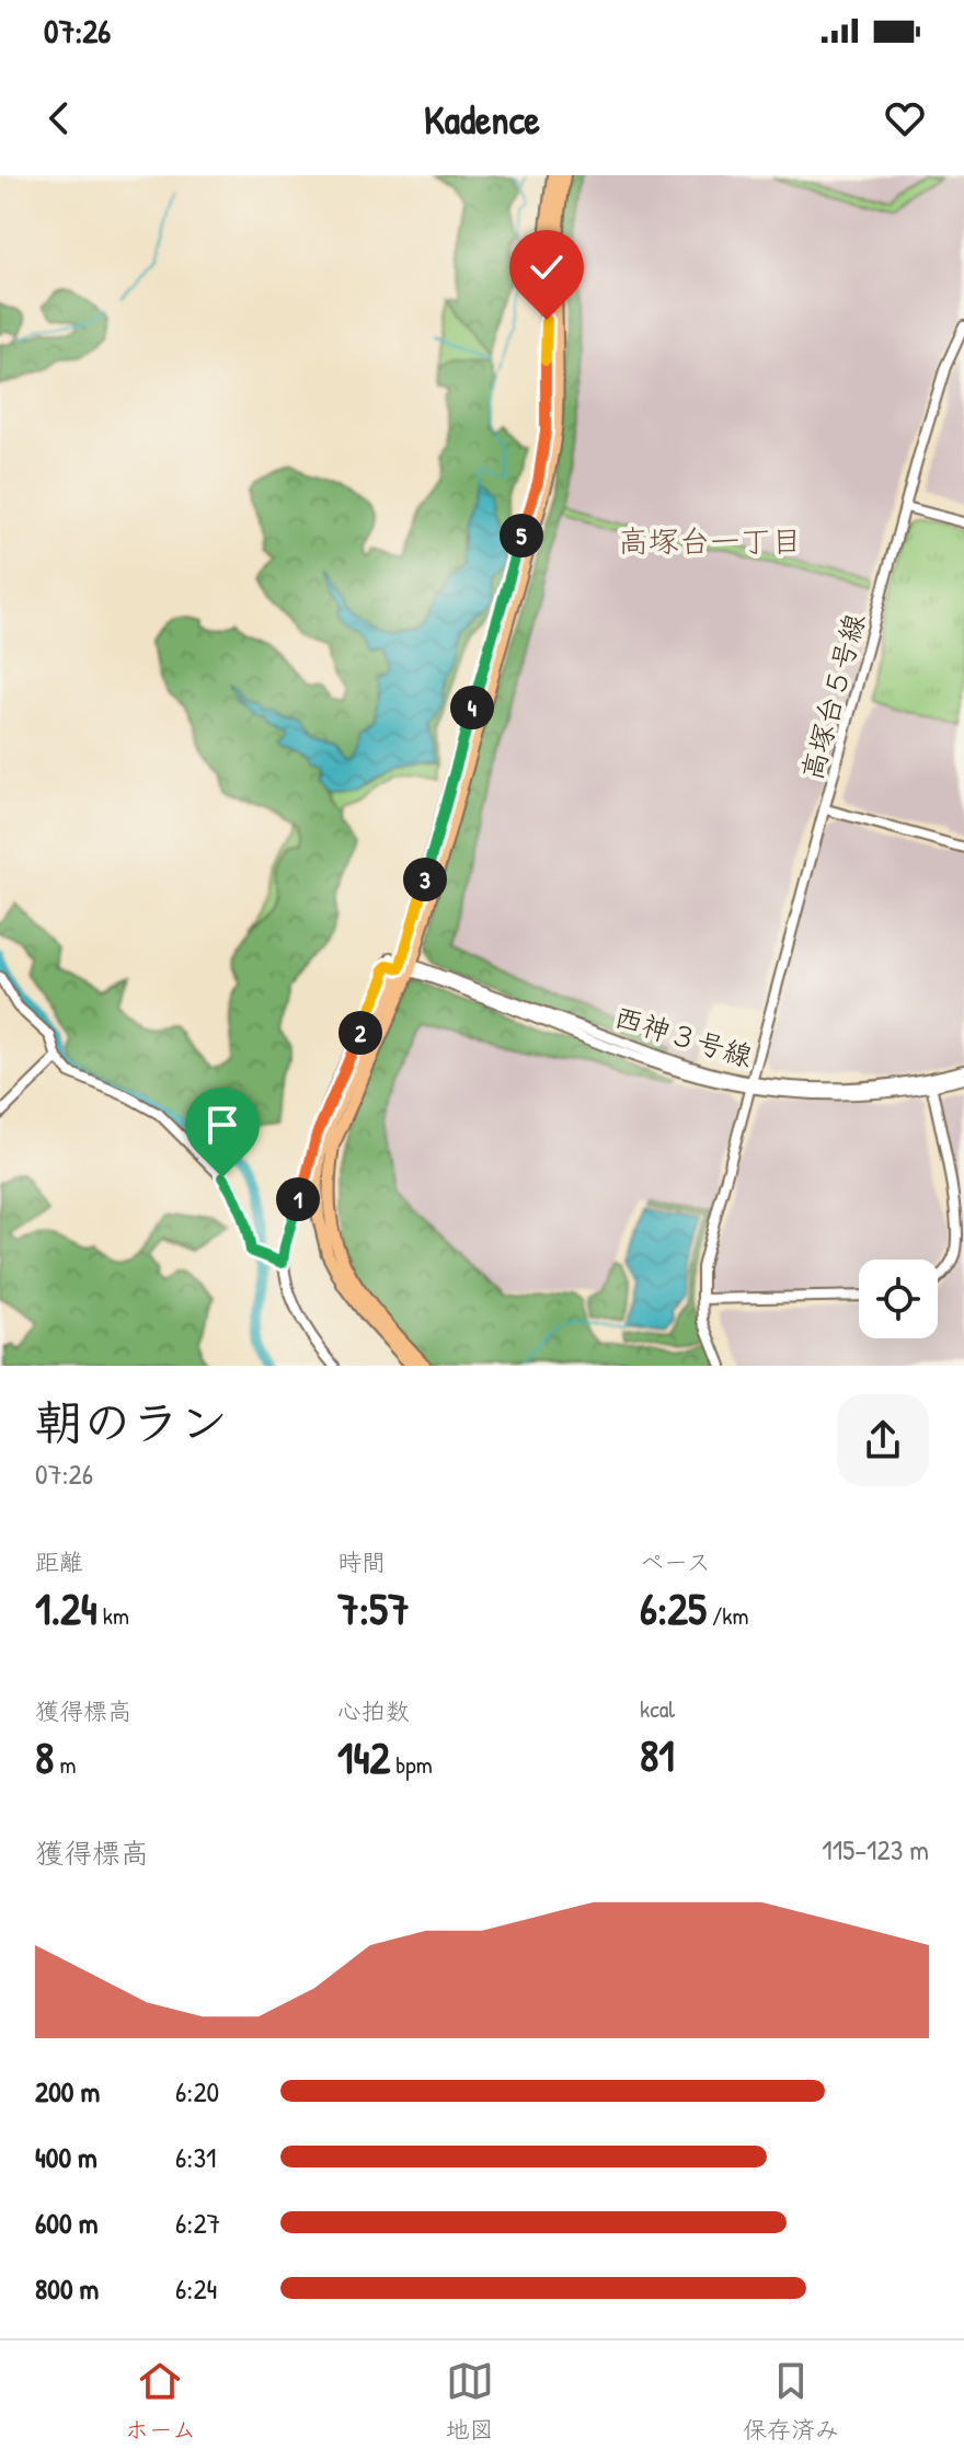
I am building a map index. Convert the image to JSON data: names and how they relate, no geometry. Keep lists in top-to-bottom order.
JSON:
{
  "streets": {
    "street": ["高塚台５号線", "西神３号線"]
  },
  "crossings": [
    ["高塚台５号線", "西神３号線"]
  ],
  "districts": ["高塚台一丁目"],
  "page": {
    "status": "07:26",
    "header": "Kadence",
    "pins": [
      "5",
      "4",
      "3",
      "2",
      "1"
    ],
    "heading": ["朝のラン", "07:26"],
    "stats": [
      ["距離", "1.24 km"],
      ["時間", "7:57"],
      ["ペース", "6:25 /km"],
      ["獲得標高", "8 m"],
      ["心拍数", "142 bpm"],
      ["kcal", "81"]
    ],
    "chart": ["獲得標高", "115–123 m"],
    "list": [
      {
        "name": "200 m",
        "note": "6:20"
      },
      {
        "name": "400 m",
        "note": "6:31"
      },
      {
        "name": "600 m",
        "note": "6:27"
      },
      {
        "name": "800 m",
        "note": "6:24"
      }
    ],
    "tabs": ["ホーム", "地図", "保存済み"]
  }
}
